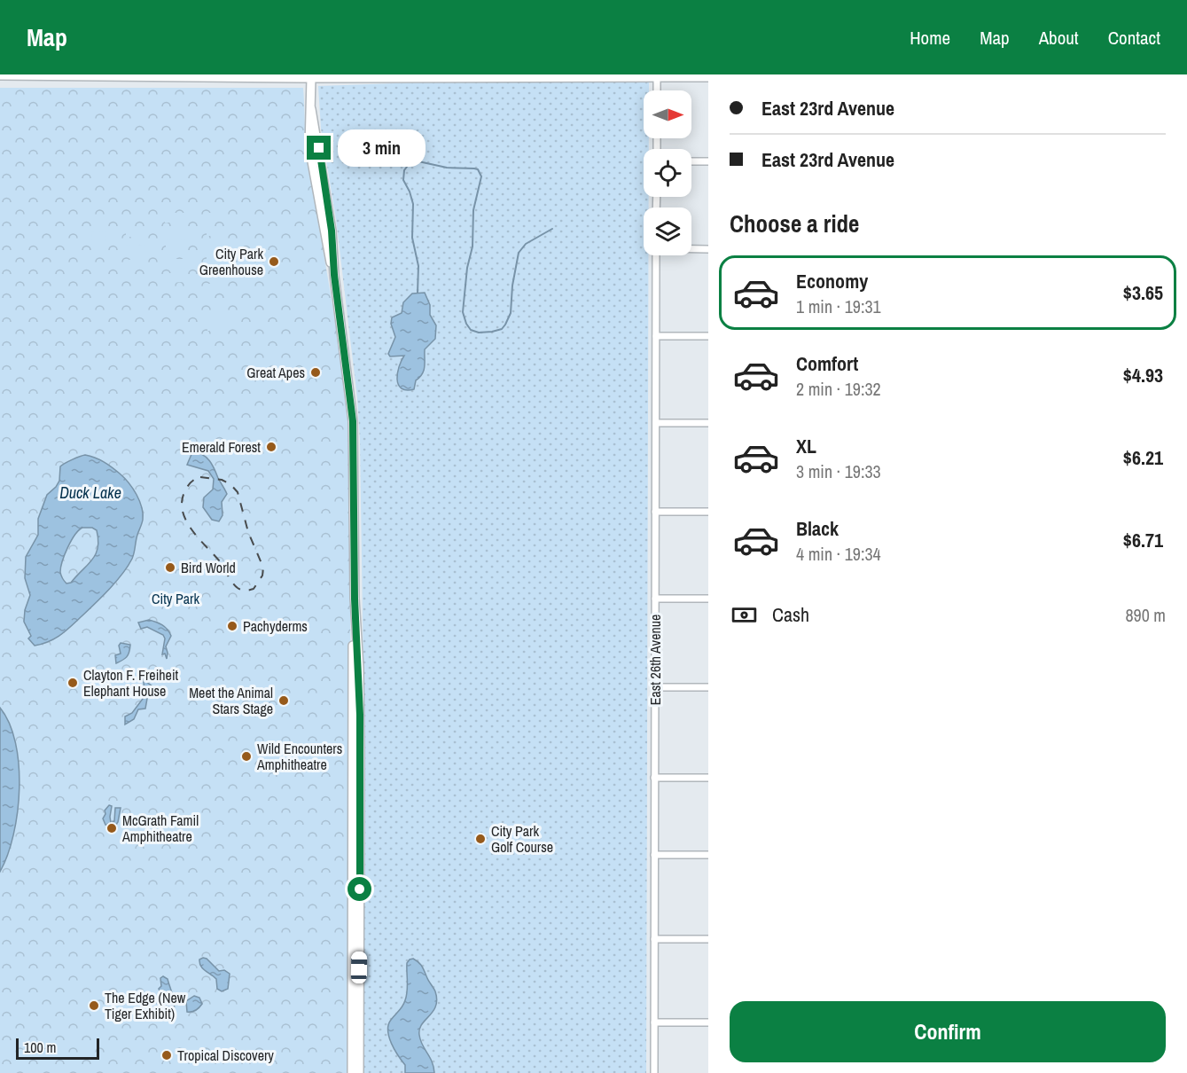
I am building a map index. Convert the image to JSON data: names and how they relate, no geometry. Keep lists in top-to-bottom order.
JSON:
{
  "streets": {
    "street": ["East 26th Avenue"]
  },
  "water": ["Duck Lake"],
  "parks": ["City Park"],
  "places": [
    "City Park Greenhouse",
    "Great Apes",
    "Emerald Forest",
    "Bird World",
    "Pachyderms",
    "Clayton F. Freiheit Elephant House",
    "Meet the Animal Stars Stage",
    "Wild Encounters Amphitheatre",
    "McGrath Famil Amphitheatre",
    "City Park Golf Course",
    "The Edge (New Tiger Exhibit)",
    "Tropical Discovery"
  ],
  "scale_bar": "100 m",
  "north": "right",
  "page": {
    "header": "Map",
    "nav": [
      "Home",
      "Map",
      "About",
      "Contact"
    ],
    "banner": ["East 23rd Avenue", "East 23rd Avenue"],
    "bubble": "3 min",
    "heading": "Choose a ride",
    "list": [
      {
        "name": "Economy",
        "note": "1 min · 19:31",
        "value": "$3.65"
      },
      {
        "name": "Comfort",
        "note": "2 min · 19:32",
        "value": "$4.93"
      },
      {
        "name": "XL",
        "note": "3 min · 19:33",
        "value": "$6.21"
      },
      {
        "name": "Black",
        "note": "4 min · 19:34",
        "value": "$6.71"
      }
    ],
    "pay": ["Cash", "890 m"],
    "buttons": "Confirm",
    "scale": "100 m"
  }
}
